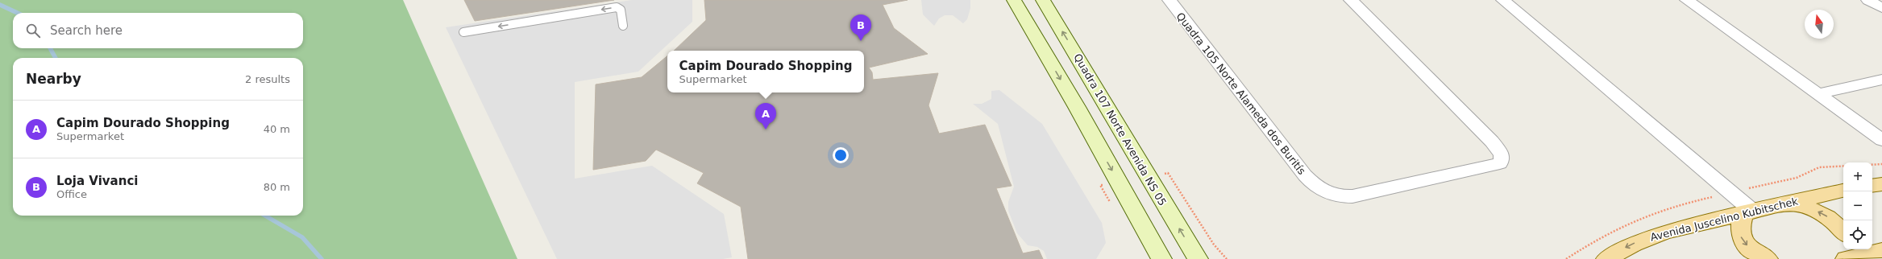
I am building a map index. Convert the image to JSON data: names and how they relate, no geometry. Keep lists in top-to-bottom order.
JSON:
{
  "streets": {
    "main road": ["Avenida Juscelino Kubitschek"],
    "street": ["Quadra 105 Norte Alameda dos Buritís", "Quadra 107 Norte Avenida NS 05"]
  },
  "one_way": ["Avenida Juscelino Kubitschek"],
  "north": "top",
  "page": {
    "search": "Search here",
    "pins": ["B", "A"],
    "popup": ["Capim Dourado Shopping", "Supermarket"],
    "heading": ["Nearby", "2 results"],
    "list": [
      {
        "mark": "A",
        "name": "Capim Dourado Shopping",
        "note": "Supermarket",
        "value": "40 m"
      },
      {
        "mark": "B",
        "name": "Loja Vivanci",
        "note": "Office",
        "value": "80 m"
      }
    ],
    "map_buttons": ["+", "−"]
  }
}
